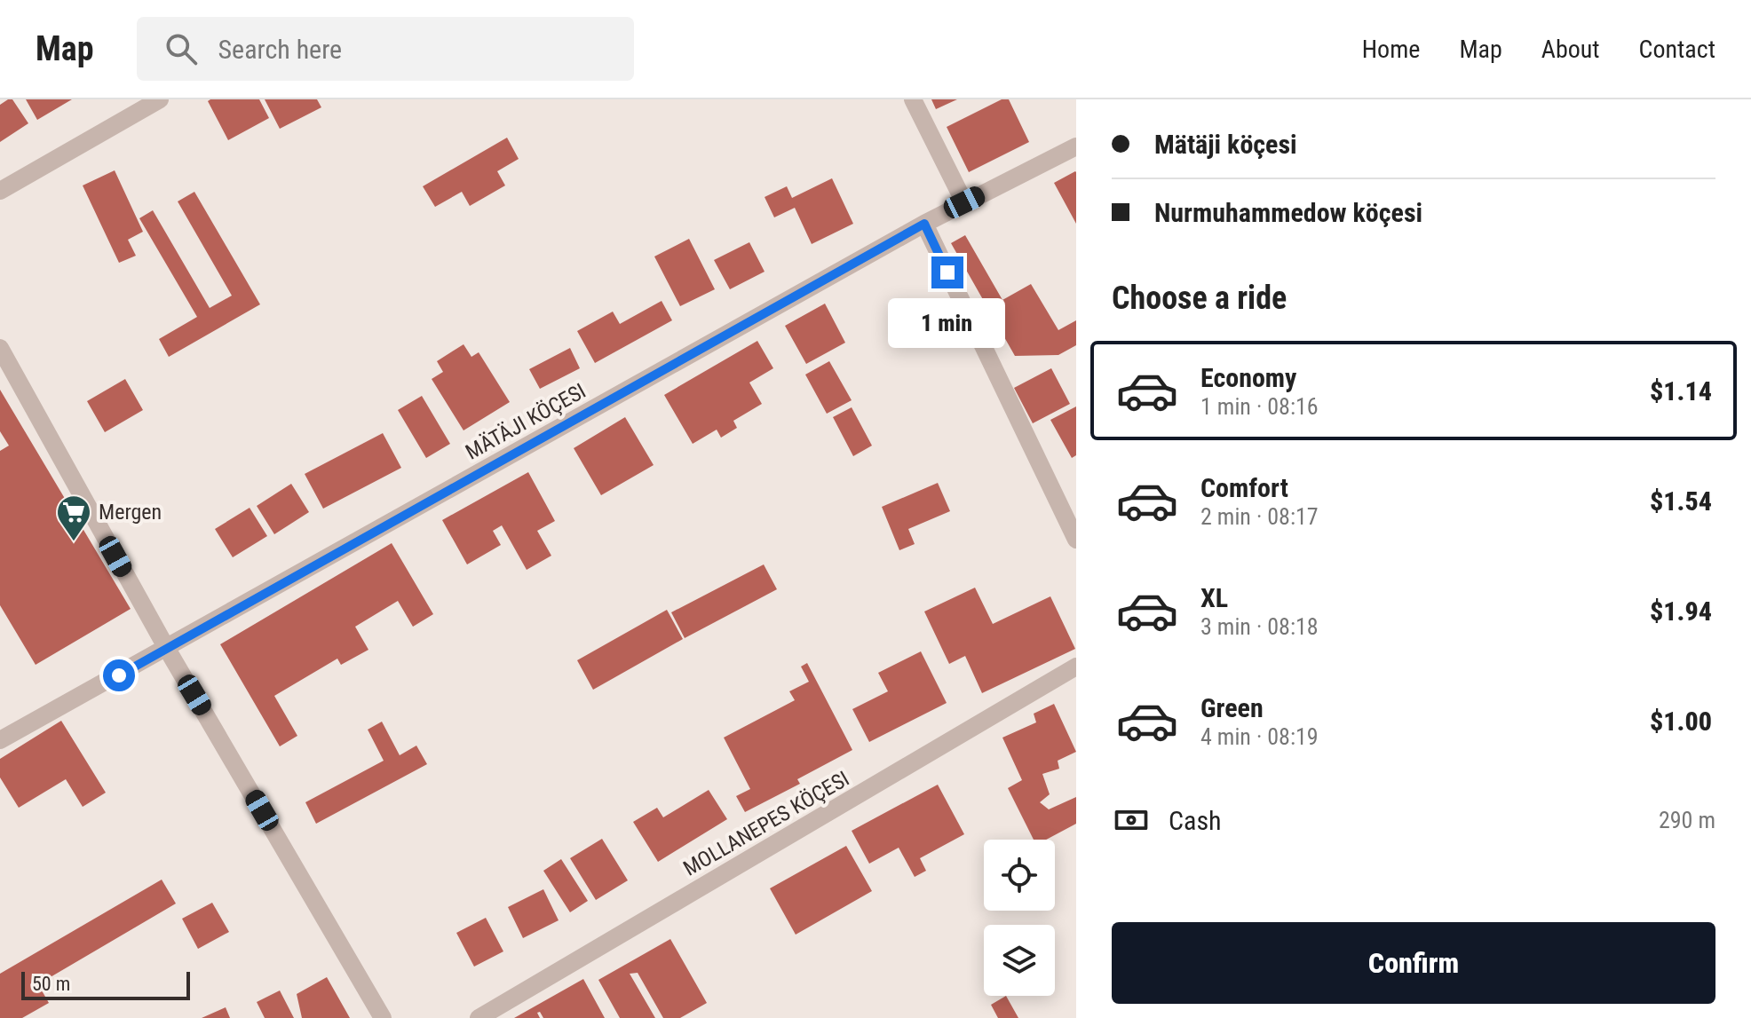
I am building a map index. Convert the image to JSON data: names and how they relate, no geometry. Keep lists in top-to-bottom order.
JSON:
{
  "streets": {
    "street": ["MÄTÄJI KÖÇESI", "MOLLANEPES KÖÇESI"]
  },
  "places": {
    "supermarket": ["Mergen"]
  },
  "scale_bar": "50 m",
  "page": {
    "header": "Map",
    "search": "Search here",
    "nav": [
      "Home",
      "Map",
      "About",
      "Contact"
    ],
    "banner": ["Mätäji köçesi", "Nurmuhammedow köçesi"],
    "heading": "Choose a ride",
    "bubble": "1 min",
    "list": [
      {
        "name": "Economy",
        "note": "1 min · 08:16",
        "value": "$1.14"
      },
      {
        "name": "Comfort",
        "note": "2 min · 08:17",
        "value": "$1.54"
      },
      {
        "name": "XL",
        "note": "3 min · 08:18",
        "value": "$1.94"
      },
      {
        "name": "Green",
        "note": "4 min · 08:19",
        "value": "$1.00"
      }
    ],
    "pay": ["Cash", "290 m"],
    "buttons": "Confirm",
    "scale": "50 m"
  }
}
